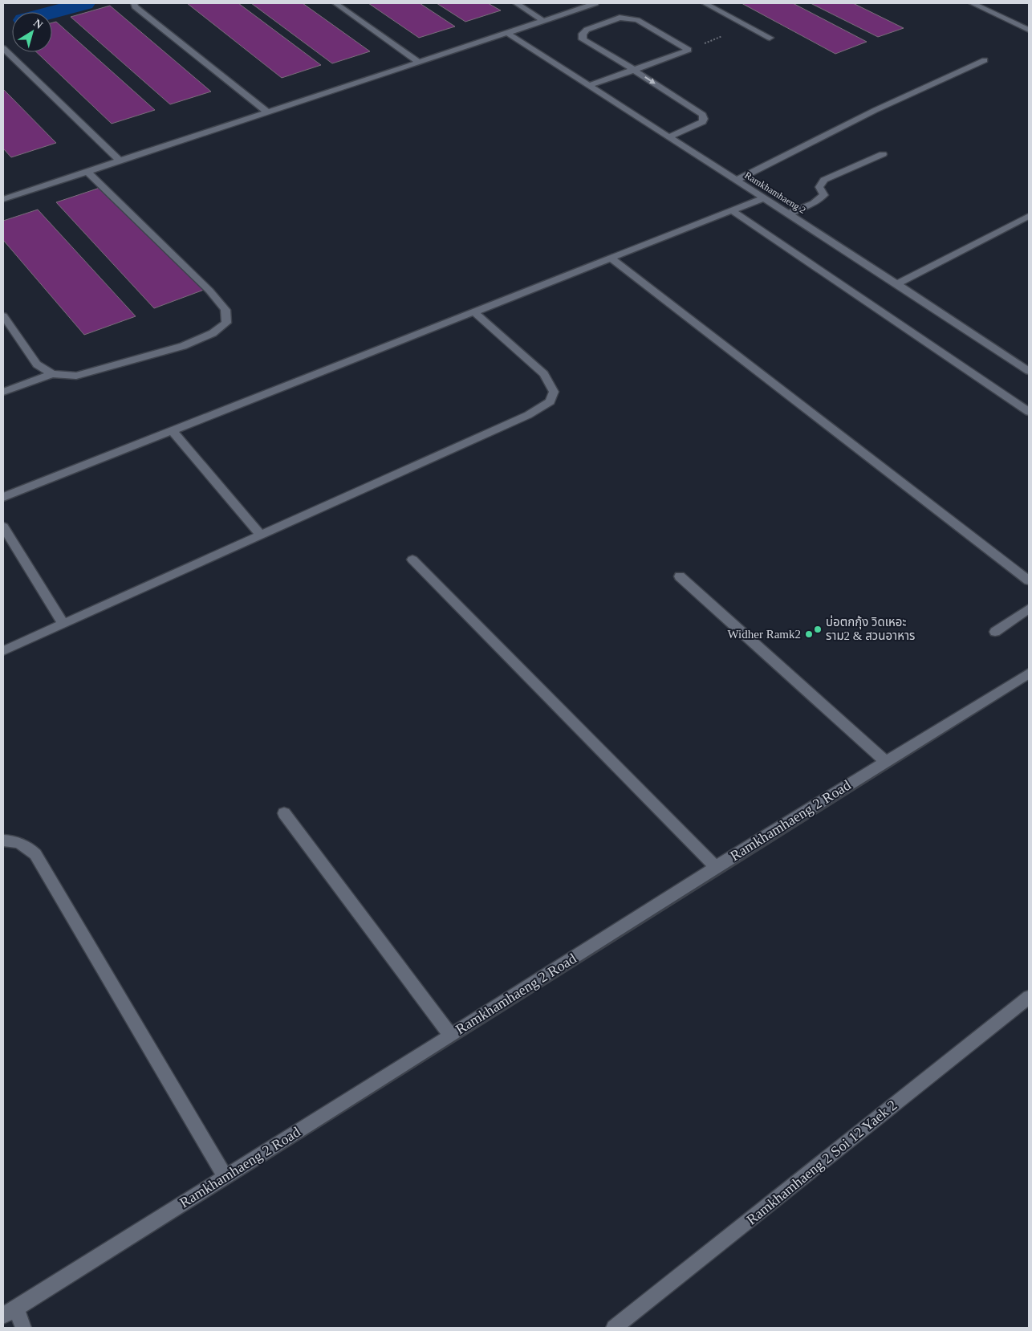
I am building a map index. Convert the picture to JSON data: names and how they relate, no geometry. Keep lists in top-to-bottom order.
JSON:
{
  "streets": {
    "street": ["Ramkhamhaeng 2", "Ramkhamhaeng 2 Road", "Ramkhamhaeng 2 Soi 12 Yaek 2"]
  },
  "places": ["บ่อตกกุ้ง วิดเหอะ ราม2 & สวนอาหาร", "Widher Ramk2"],
  "north": "top right"
}
